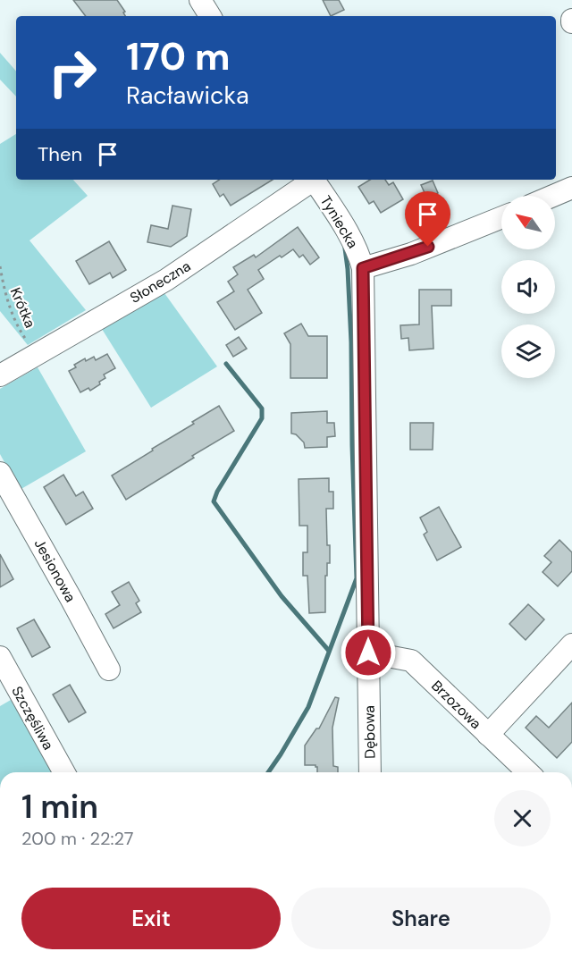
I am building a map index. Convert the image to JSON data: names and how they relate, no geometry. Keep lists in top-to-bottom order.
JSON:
{
  "streets": {
    "street": [
      "Tyniecka",
      "Słoneczna",
      "Jesionowa",
      "Brzozowa",
      "Szczęśliwa",
      "Dębowa"
    ],
    "path": ["Krótka"]
  },
  "crossings": [
    ["Tyniecka", "Dębowa"],
    ["Słoneczna", "Krótka"],
    ["Brzozowa", "Dębowa"]
  ],
  "north": "top left",
  "page": {
    "turn": ["170 m", "Racławicka"],
    "then": "Then",
    "heading": ["1 min", "200 m · 22:27"],
    "buttons": ["Exit", "Share"]
  }
}
